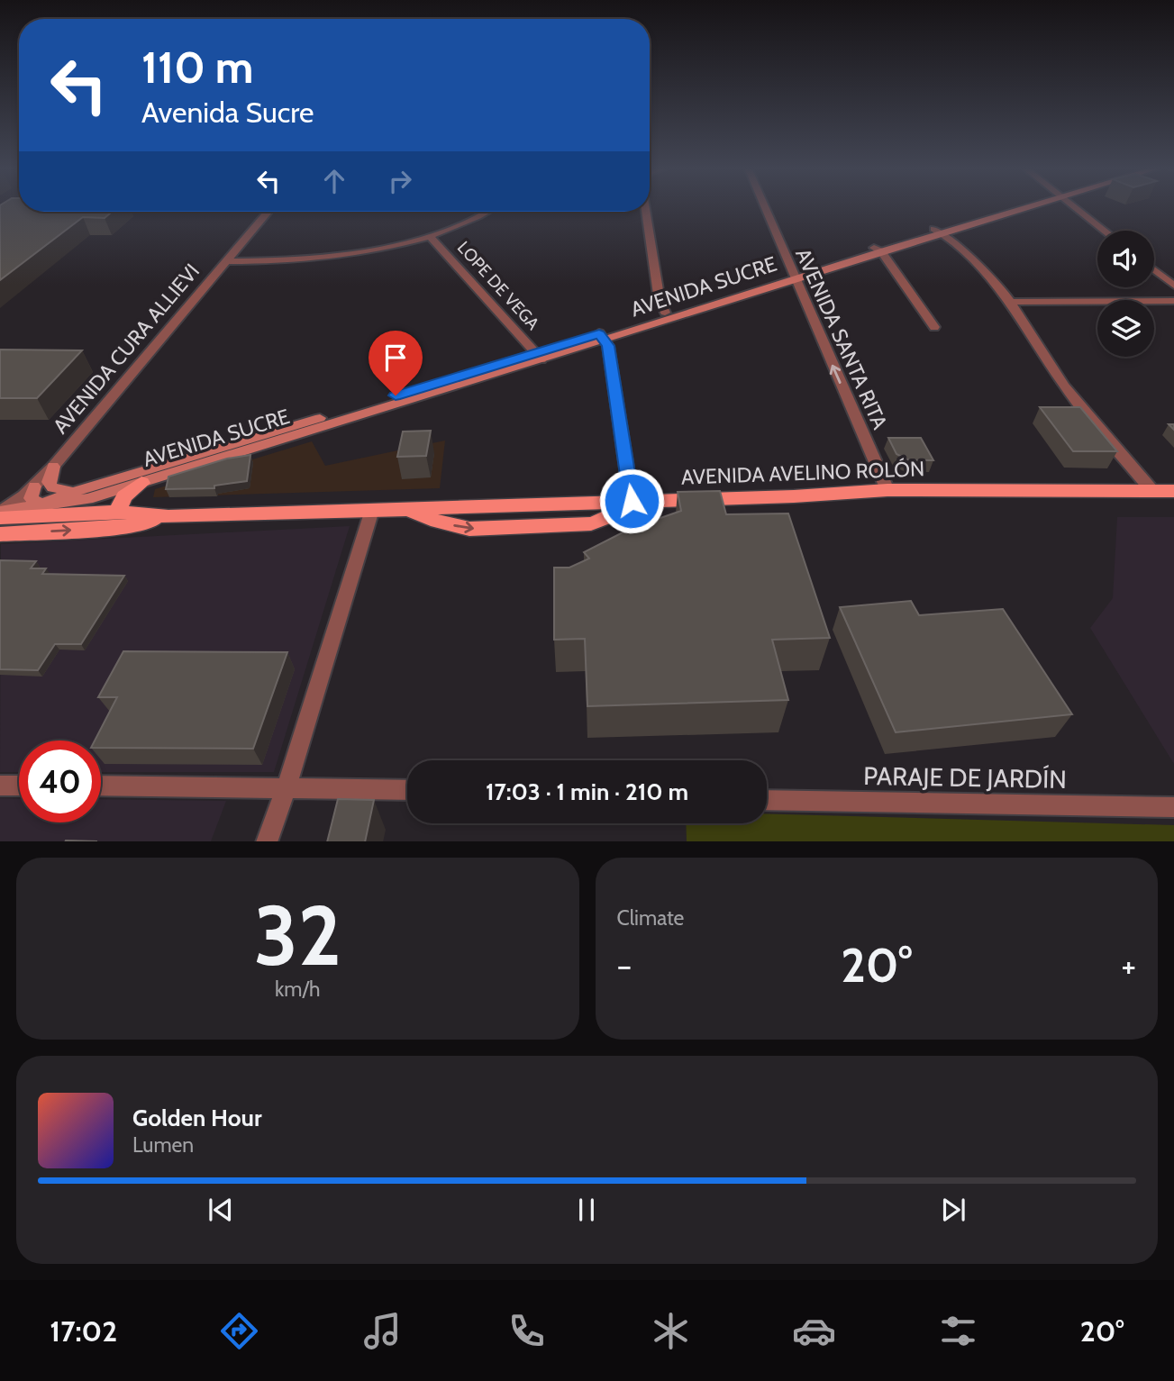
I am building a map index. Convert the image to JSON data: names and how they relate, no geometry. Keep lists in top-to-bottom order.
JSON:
{
  "streets": {
    "main road": ["AVENIDA SUCRE", "AVENIDA AVELINO ROLÓN"],
    "street": [
      "LOPE DE VEGA",
      "AVENIDA SANTA RITA",
      "AVENIDA CURA ALLIEVI",
      "PARAJE DE JARDÍN"
    ]
  },
  "crossings": [
    ["LOPE DE VEGA", "AVENIDA SUCRE"],
    ["AVENIDA SUCRE", "AVENIDA SANTA RITA"],
    ["AVENIDA SUCRE", "AVENIDA CURA ALLIEVI"],
    ["AVENIDA SANTA RITA", "AVENIDA AVELINO ROLÓN"]
  ],
  "page": {
    "turn": ["110 m", "Avenida Sucre"],
    "limit": "40",
    "trip": "17:03 · 1 min · 210 m",
    "tile": [
      ["32", "km/h"],
      "Climate"
    ],
    "heat": ["−", "20°", "+"],
    "song": ["Golden Hour", "Lumen"],
    "tabs": ["17:02", "20°"]
  }
}
